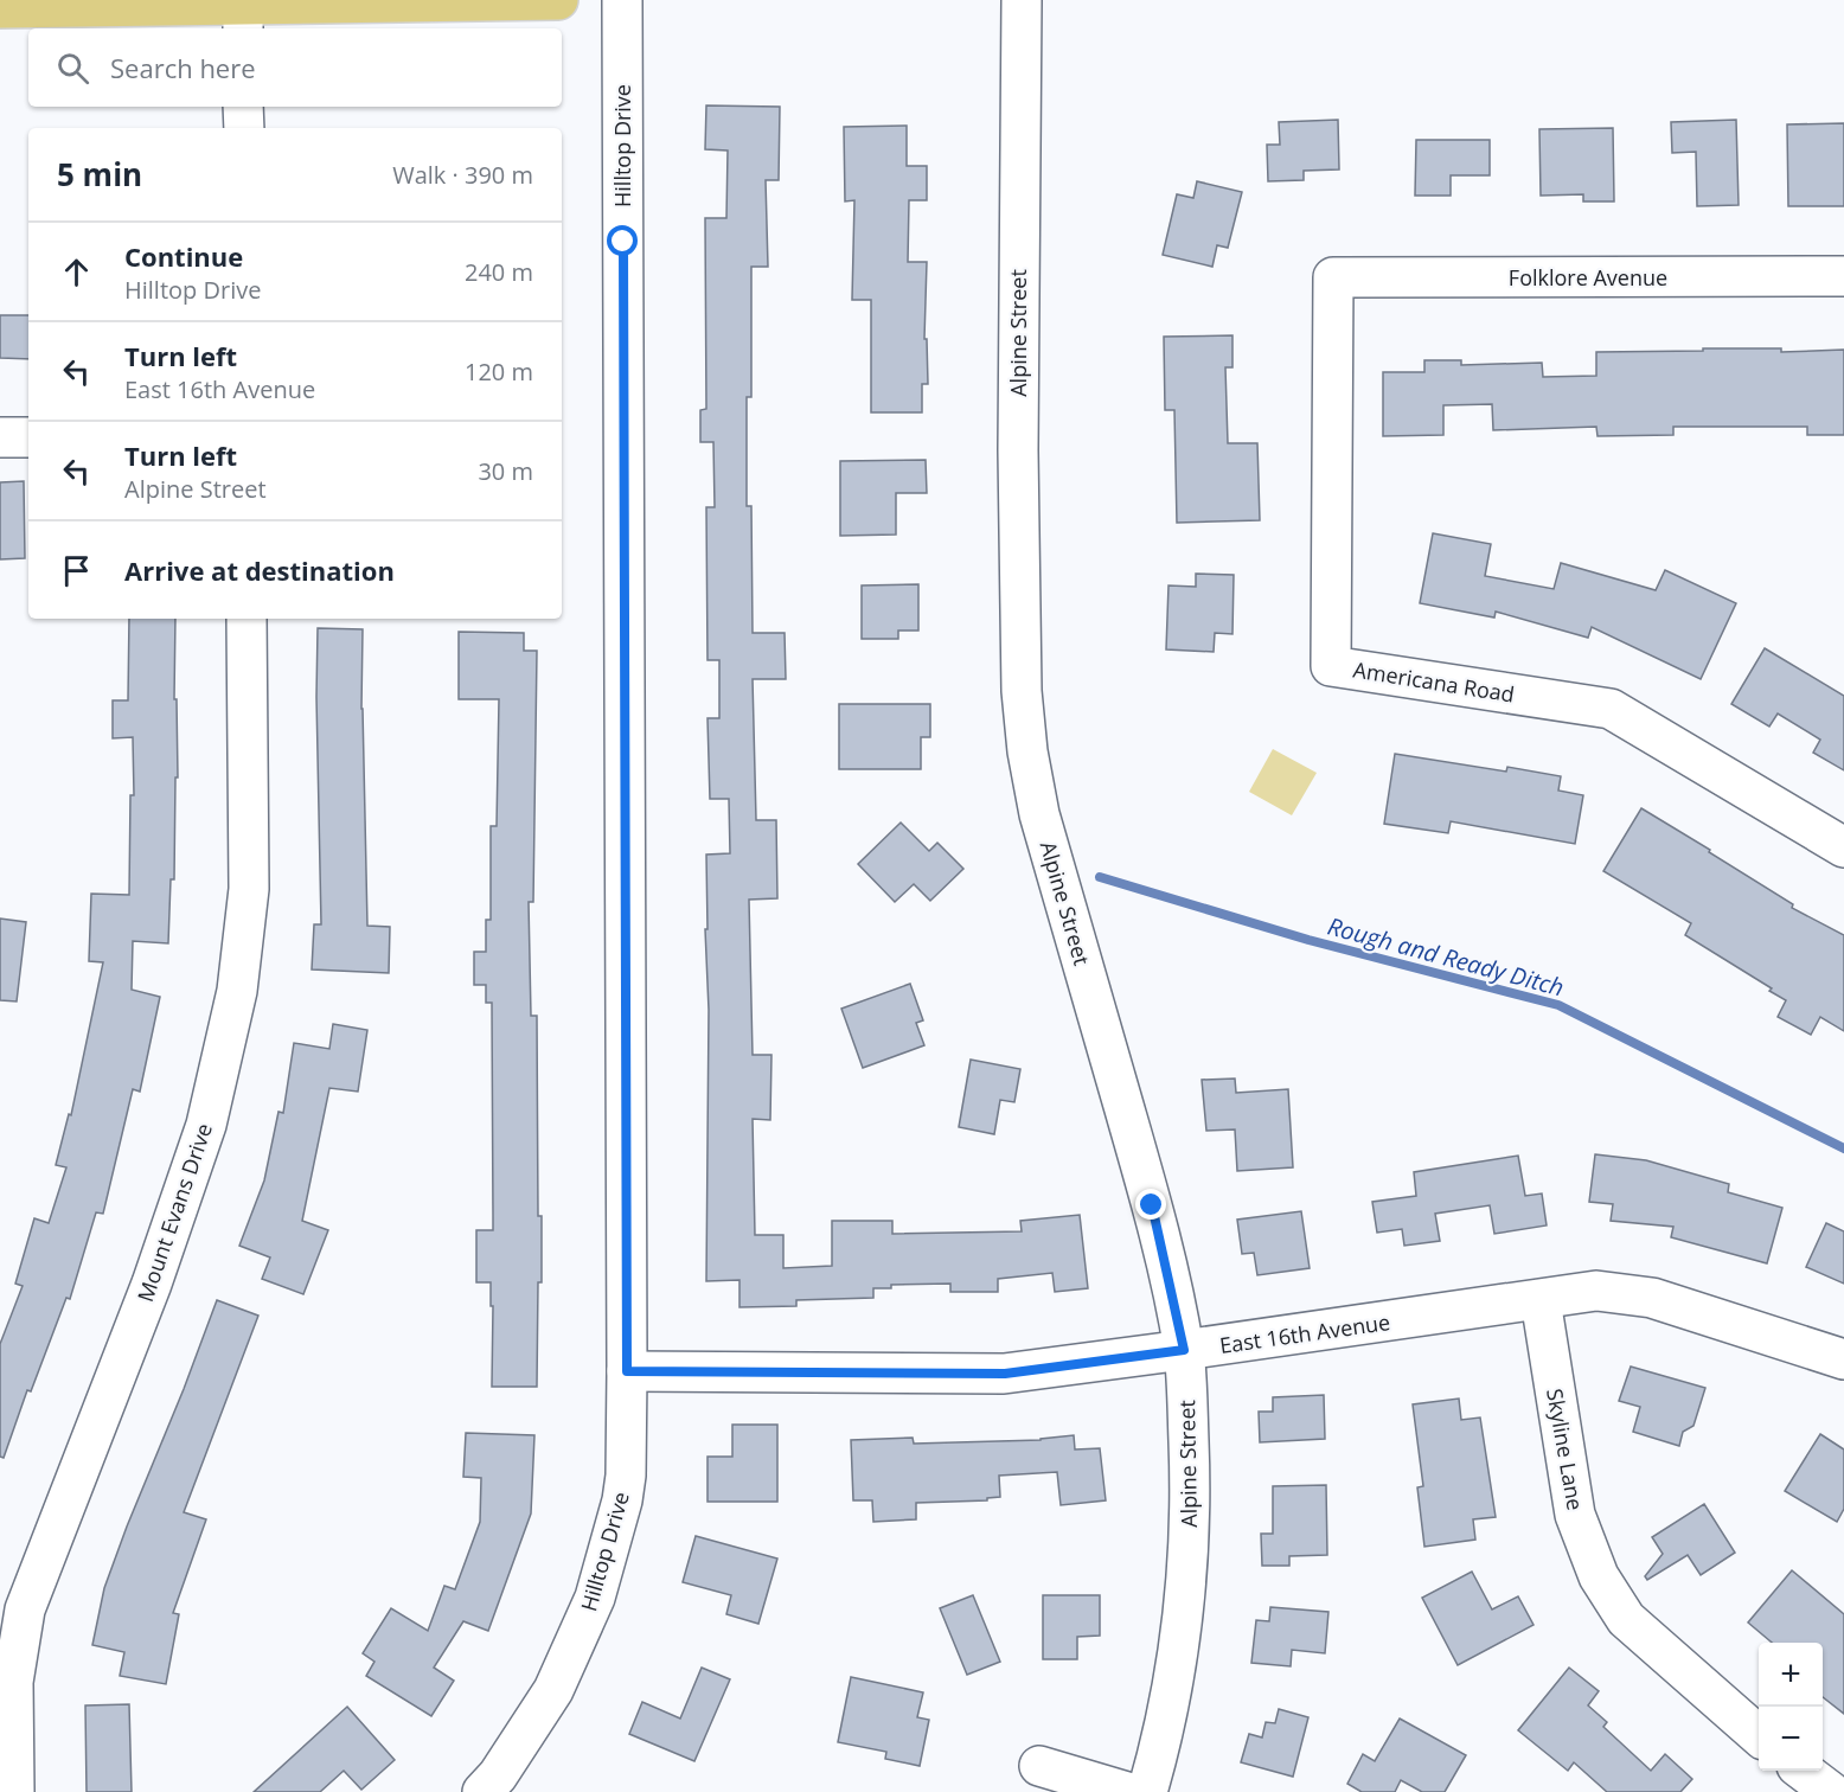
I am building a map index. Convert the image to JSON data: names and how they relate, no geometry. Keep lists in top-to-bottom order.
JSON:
{
  "streets": {
    "street": [
      "Hilltop Drive",
      "Folklore Avenue",
      "Alpine Street",
      "Americana Road",
      "Mount Evans Drive",
      "East 16th Avenue",
      "Skyline Lane"
    ]
  },
  "crossings": [
    ["Hilltop Drive", "East 16th Avenue"],
    ["Folklore Avenue", "Americana Road"],
    ["Alpine Street", "East 16th Avenue"],
    ["East 16th Avenue", "Skyline Lane"]
  ],
  "water": ["Rough and Ready Ditch"],
  "page": {
    "search": "Search here",
    "heading": ["5 min", "Walk · 390 m"],
    "list": [
      ["Continue", "Hilltop Drive", "240 m"],
      ["Turn left", "East 16th Avenue", "120 m"],
      ["Turn left", "Alpine Street", "30 m"],
      "Arrive at destination"
    ],
    "map_buttons": ["+", "−"]
  }
}
